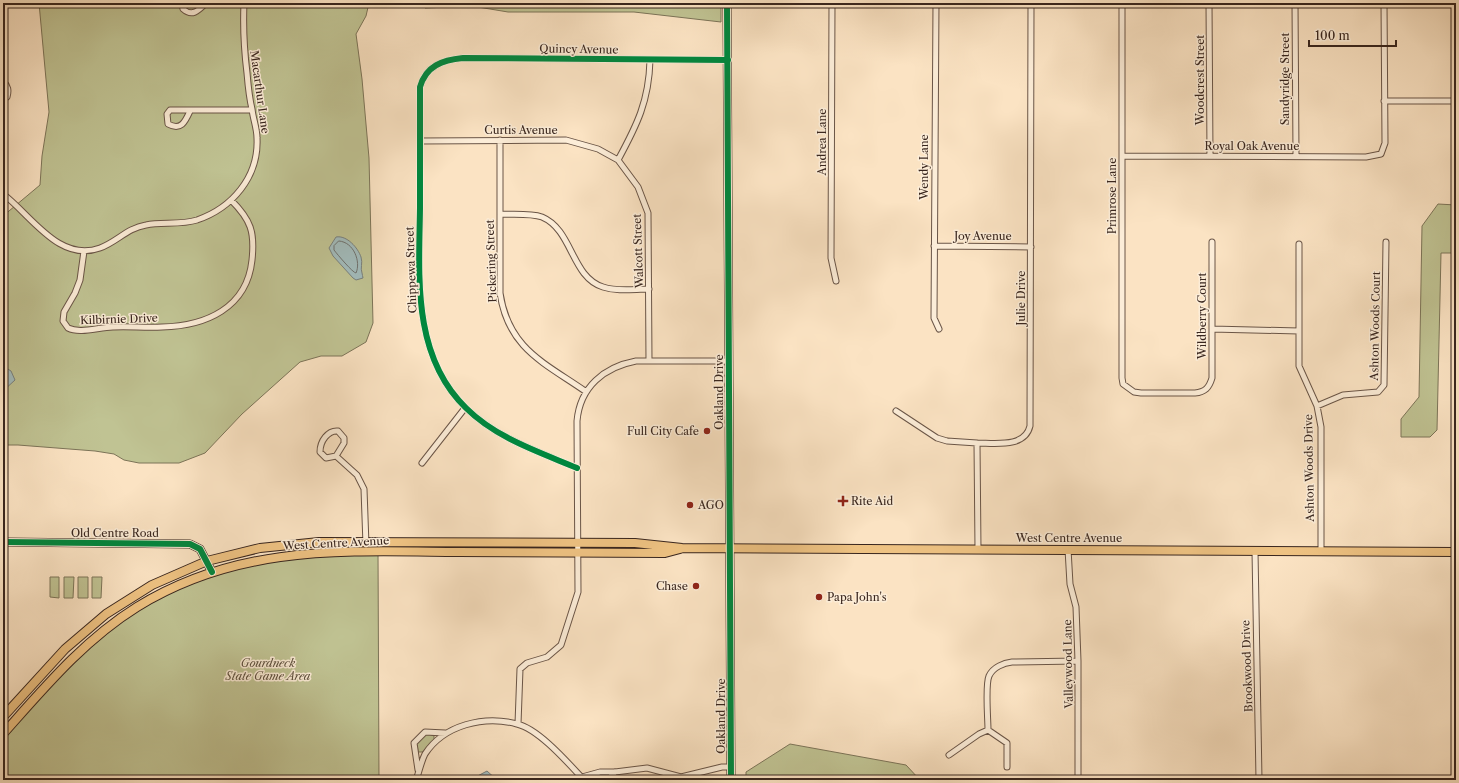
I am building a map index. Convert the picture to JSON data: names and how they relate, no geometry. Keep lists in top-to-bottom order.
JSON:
{
  "streets": {
    "main road": ["Oakland Drive", "Old Centre Road", "West Centre Avenue"],
    "street": [
      "Quincy Avenue",
      "Sandyridge Street",
      "Woodcrest Street",
      "Macarthur Lane",
      "Curtis Avenue",
      "Andrea Lane",
      "Royal Oak Avenue",
      "Wendy Lane",
      "Primrose Lane",
      "Joy Avenue",
      "Walcott Street",
      "Pickering Street",
      "Chippewa Street",
      "Julie Drive",
      "Wildberry Court",
      "Kilbirnie Drive",
      "Ashton Woods Court",
      "Ashton Woods Drive",
      "Valleywood Lane",
      "Brookwood Drive"
    ]
  },
  "crossings": [
    ["Quincy Avenue", "Chippewa Street"],
    ["Quincy Avenue", "Oakland Drive"],
    ["Sandyridge Street", "Royal Oak Avenue"],
    ["Woodcrest Street", "Royal Oak Avenue"],
    ["Macarthur Lane", "Kilbirnie Drive"],
    ["Curtis Avenue", "Walcott Street"],
    ["Curtis Avenue", "Pickering Street"],
    ["Curtis Avenue", "Chippewa Street"],
    ["Royal Oak Avenue", "Primrose Lane"],
    ["Wendy Lane", "Joy Avenue"],
    ["Primrose Lane", "Wildberry Court"],
    ["Joy Avenue", "Julie Drive"],
    ["Ashton Woods Court", "Ashton Woods Drive"],
    ["Oakland Drive", "West Centre Avenue"],
    ["Ashton Woods Drive", "West Centre Avenue"],
    ["Old Centre Road", "West Centre Avenue"],
    ["West Centre Avenue", "Valleywood Lane"],
    ["West Centre Avenue", "Brookwood Drive"]
  ],
  "parks": ["Gourdneck State Game Area"],
  "places": {
    "other": [
      "Full City Cafe",
      "AGO",
      "Chase",
      "Papa John's"
    ],
    "health": ["Rite Aid"]
  },
  "scale_bar": "100 m"
}
